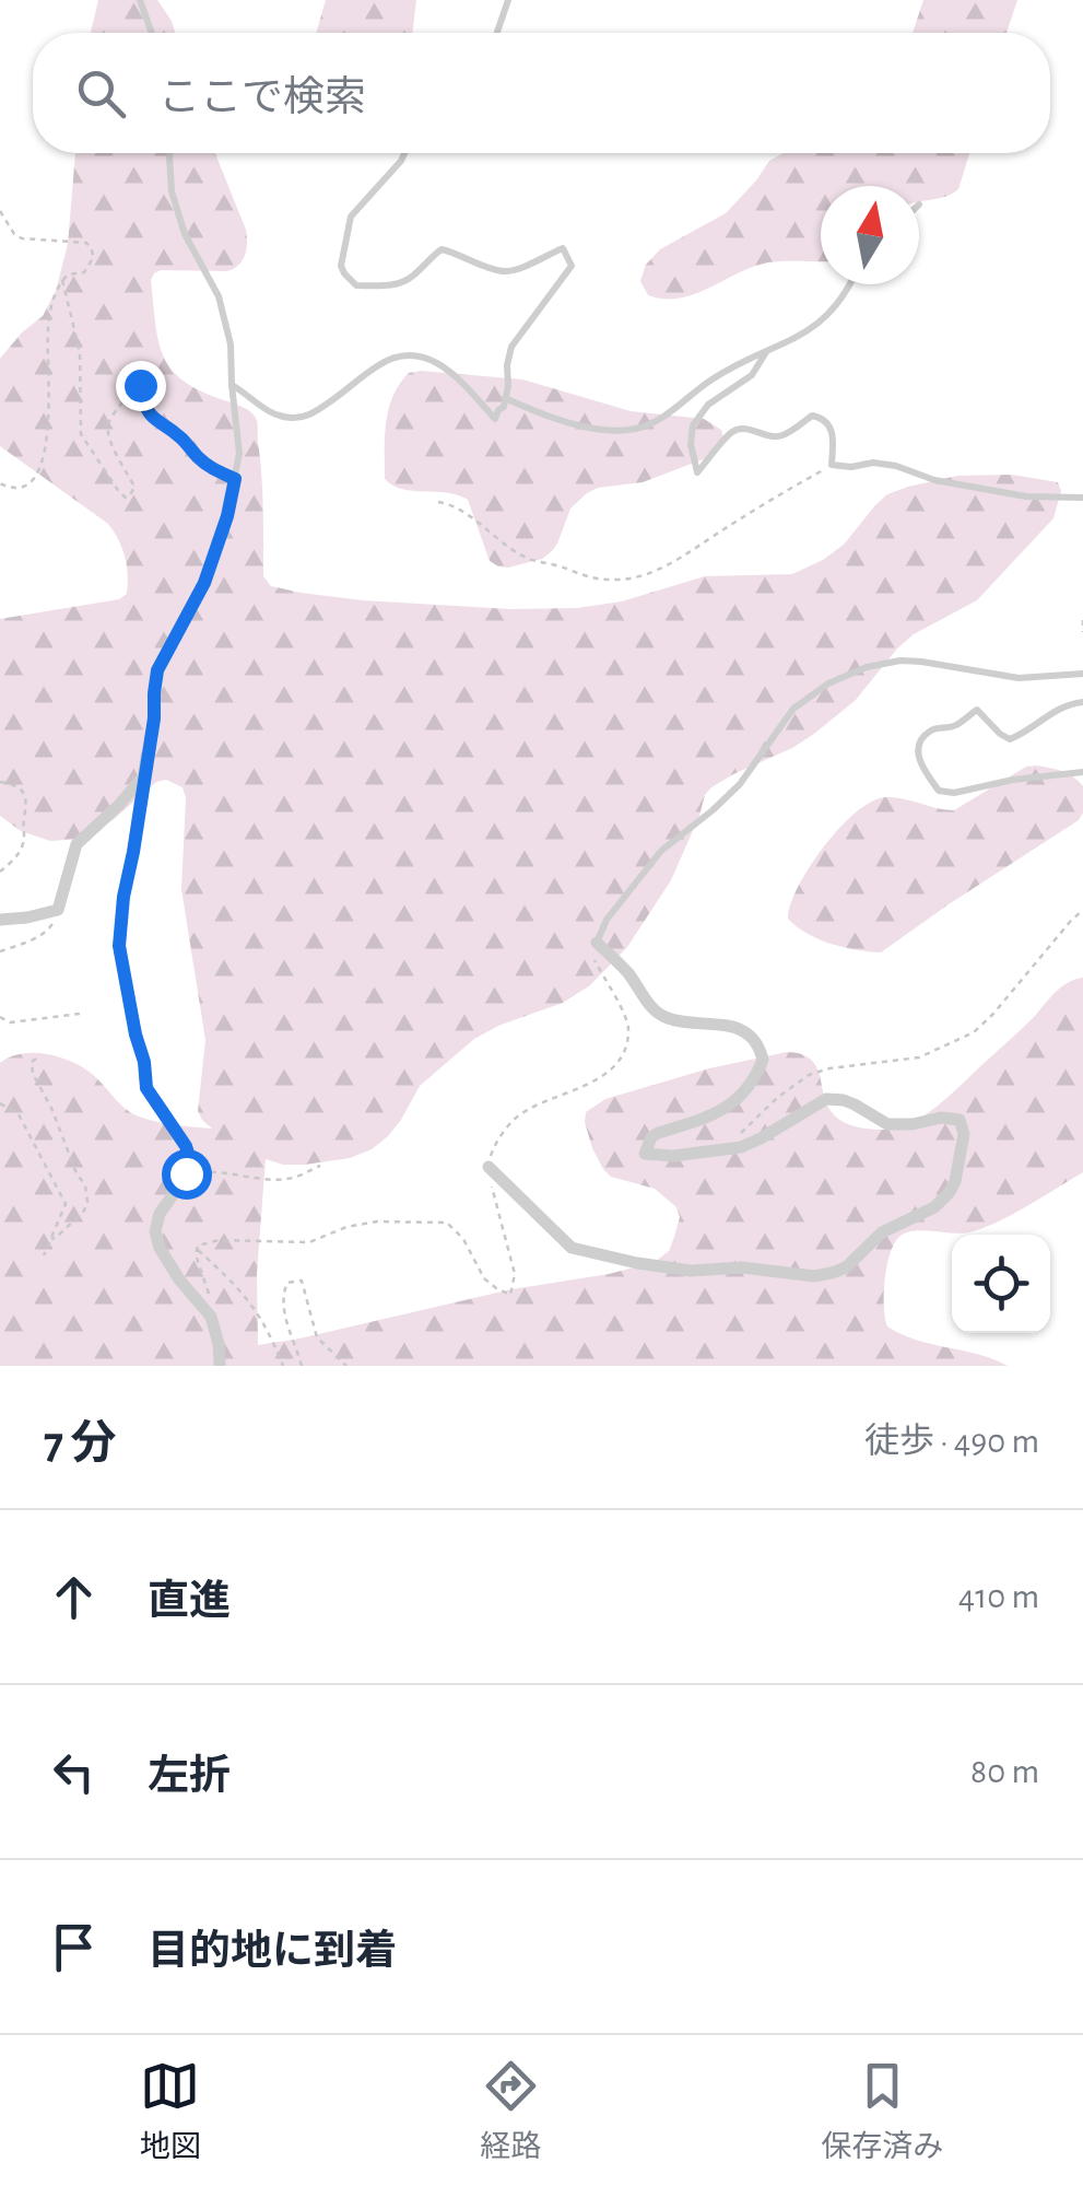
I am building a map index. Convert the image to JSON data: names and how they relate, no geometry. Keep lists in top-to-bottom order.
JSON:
{
  "north": "top",
  "page": {
    "search": "ここで検索",
    "heading": ["7 分", "徒歩 · 490 m"],
    "list": [
      ["直進", "410 m"],
      ["左折", "80 m"],
      "目的地に到着"
    ],
    "nav": ["地図", "経路", "保存済み"]
  }
}
